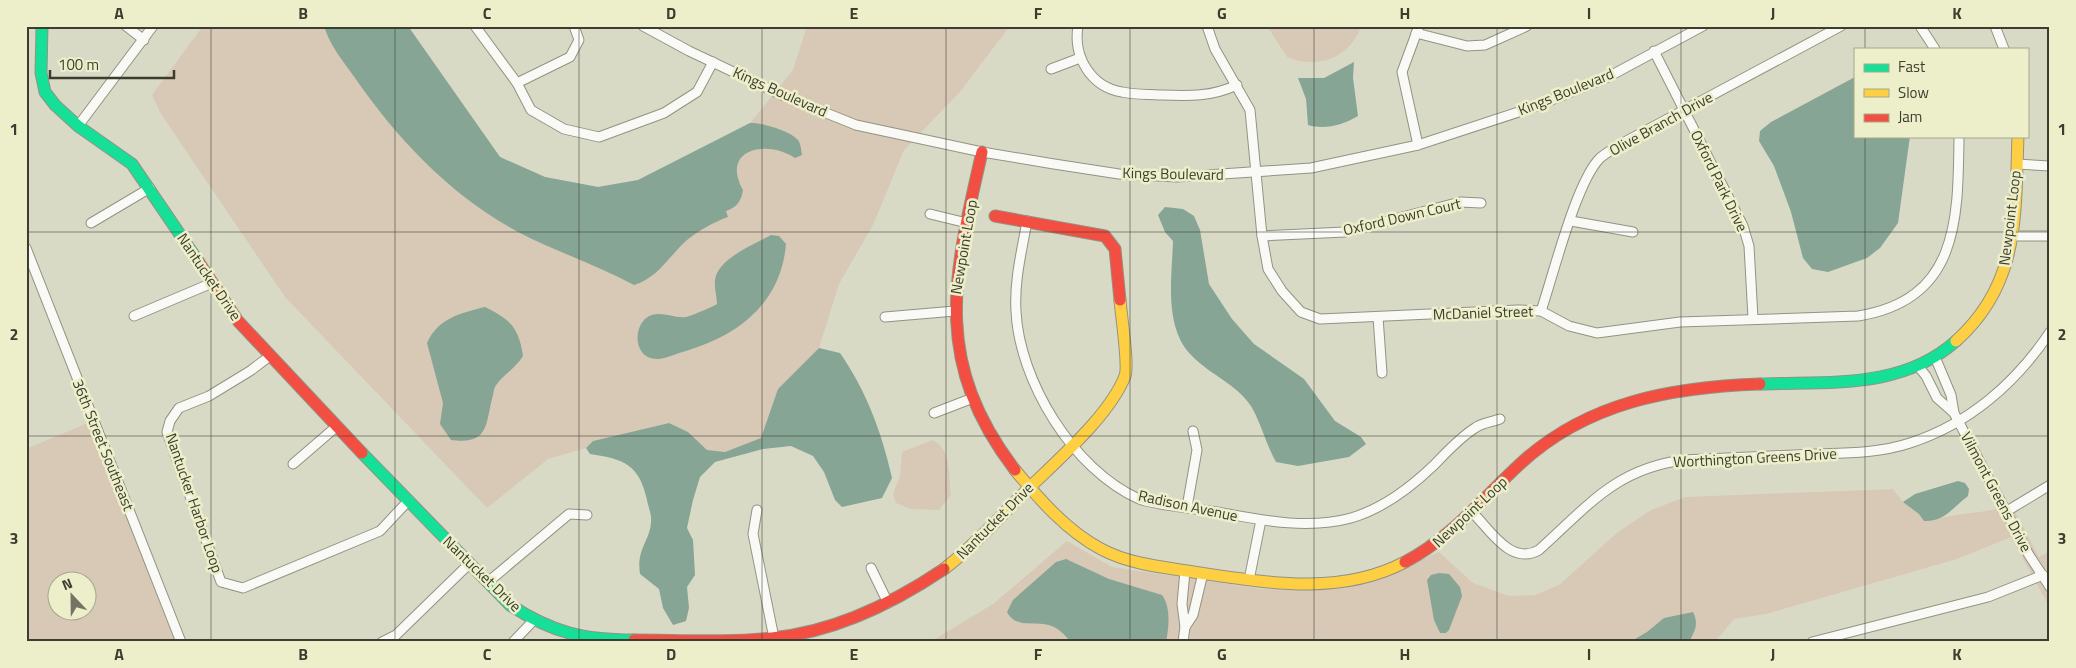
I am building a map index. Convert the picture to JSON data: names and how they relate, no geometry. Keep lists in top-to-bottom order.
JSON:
{
  "streets": {
    "street": [
      "Kings Boulevard",
      "Olive Branch Drive",
      "Oxford Park Drive",
      "Oxford Down Court",
      "Newpoint Loop",
      "Nantucket Drive",
      "McDaniel Street",
      "36th Street Southeast",
      "Worthington Greens Drive",
      "Vilmont Greens Drive",
      "Nantucker Harbor Loop",
      "Radison Avenue"
    ]
  },
  "crossings": [
    ["Kings Boulevard", "Oxford Park Drive"],
    ["Kings Boulevard", "Newpoint Loop"],
    ["Kings Boulevard", "McDaniel Street"],
    ["Olive Branch Drive", "Oxford Park Drive"],
    ["Olive Branch Drive", "McDaniel Street"],
    ["Oxford Park Drive", "McDaniel Street"],
    ["Oxford Down Court", "McDaniel Street"],
    ["Newpoint Loop", "Nantucket Drive"],
    ["Newpoint Loop", "Worthington Greens Drive"],
    ["Nantucket Drive", "Nantucker Harbor Loop"],
    ["Nantucket Drive", "Radison Avenue"],
    ["Worthington Greens Drive", "Vilmont Greens Drive"]
  ],
  "legend": ["Fast", "Slow", "Jam"],
  "scale_bar": "100 m",
  "north": "top",
  "grid": {
    "columns": [
      "A",
      "B",
      "C",
      "D",
      "E",
      "F",
      "G",
      "H",
      "I",
      "J",
      "K"
    ],
    "rows": ["1", "2", "3"]
  }
}
